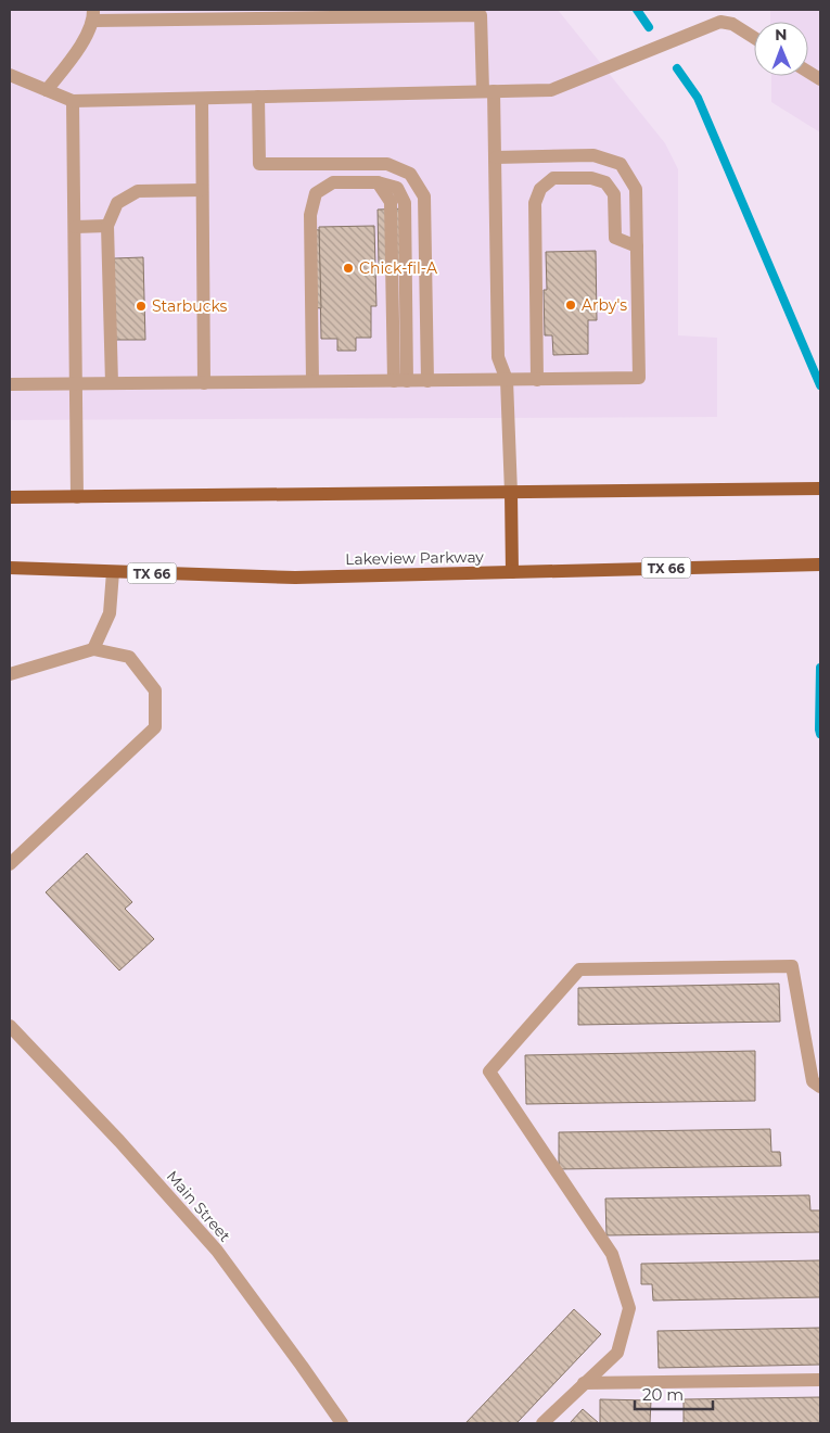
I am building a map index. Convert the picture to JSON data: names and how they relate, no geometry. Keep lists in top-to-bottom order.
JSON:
{
  "streets": {
    "main road": ["Lakeview Parkway", "TX 66"],
    "street": ["Main Street"]
  },
  "places": ["Chick-fil-A", "Arby's", "Starbucks"],
  "scale_bar": "20 m",
  "north": "top"
}
